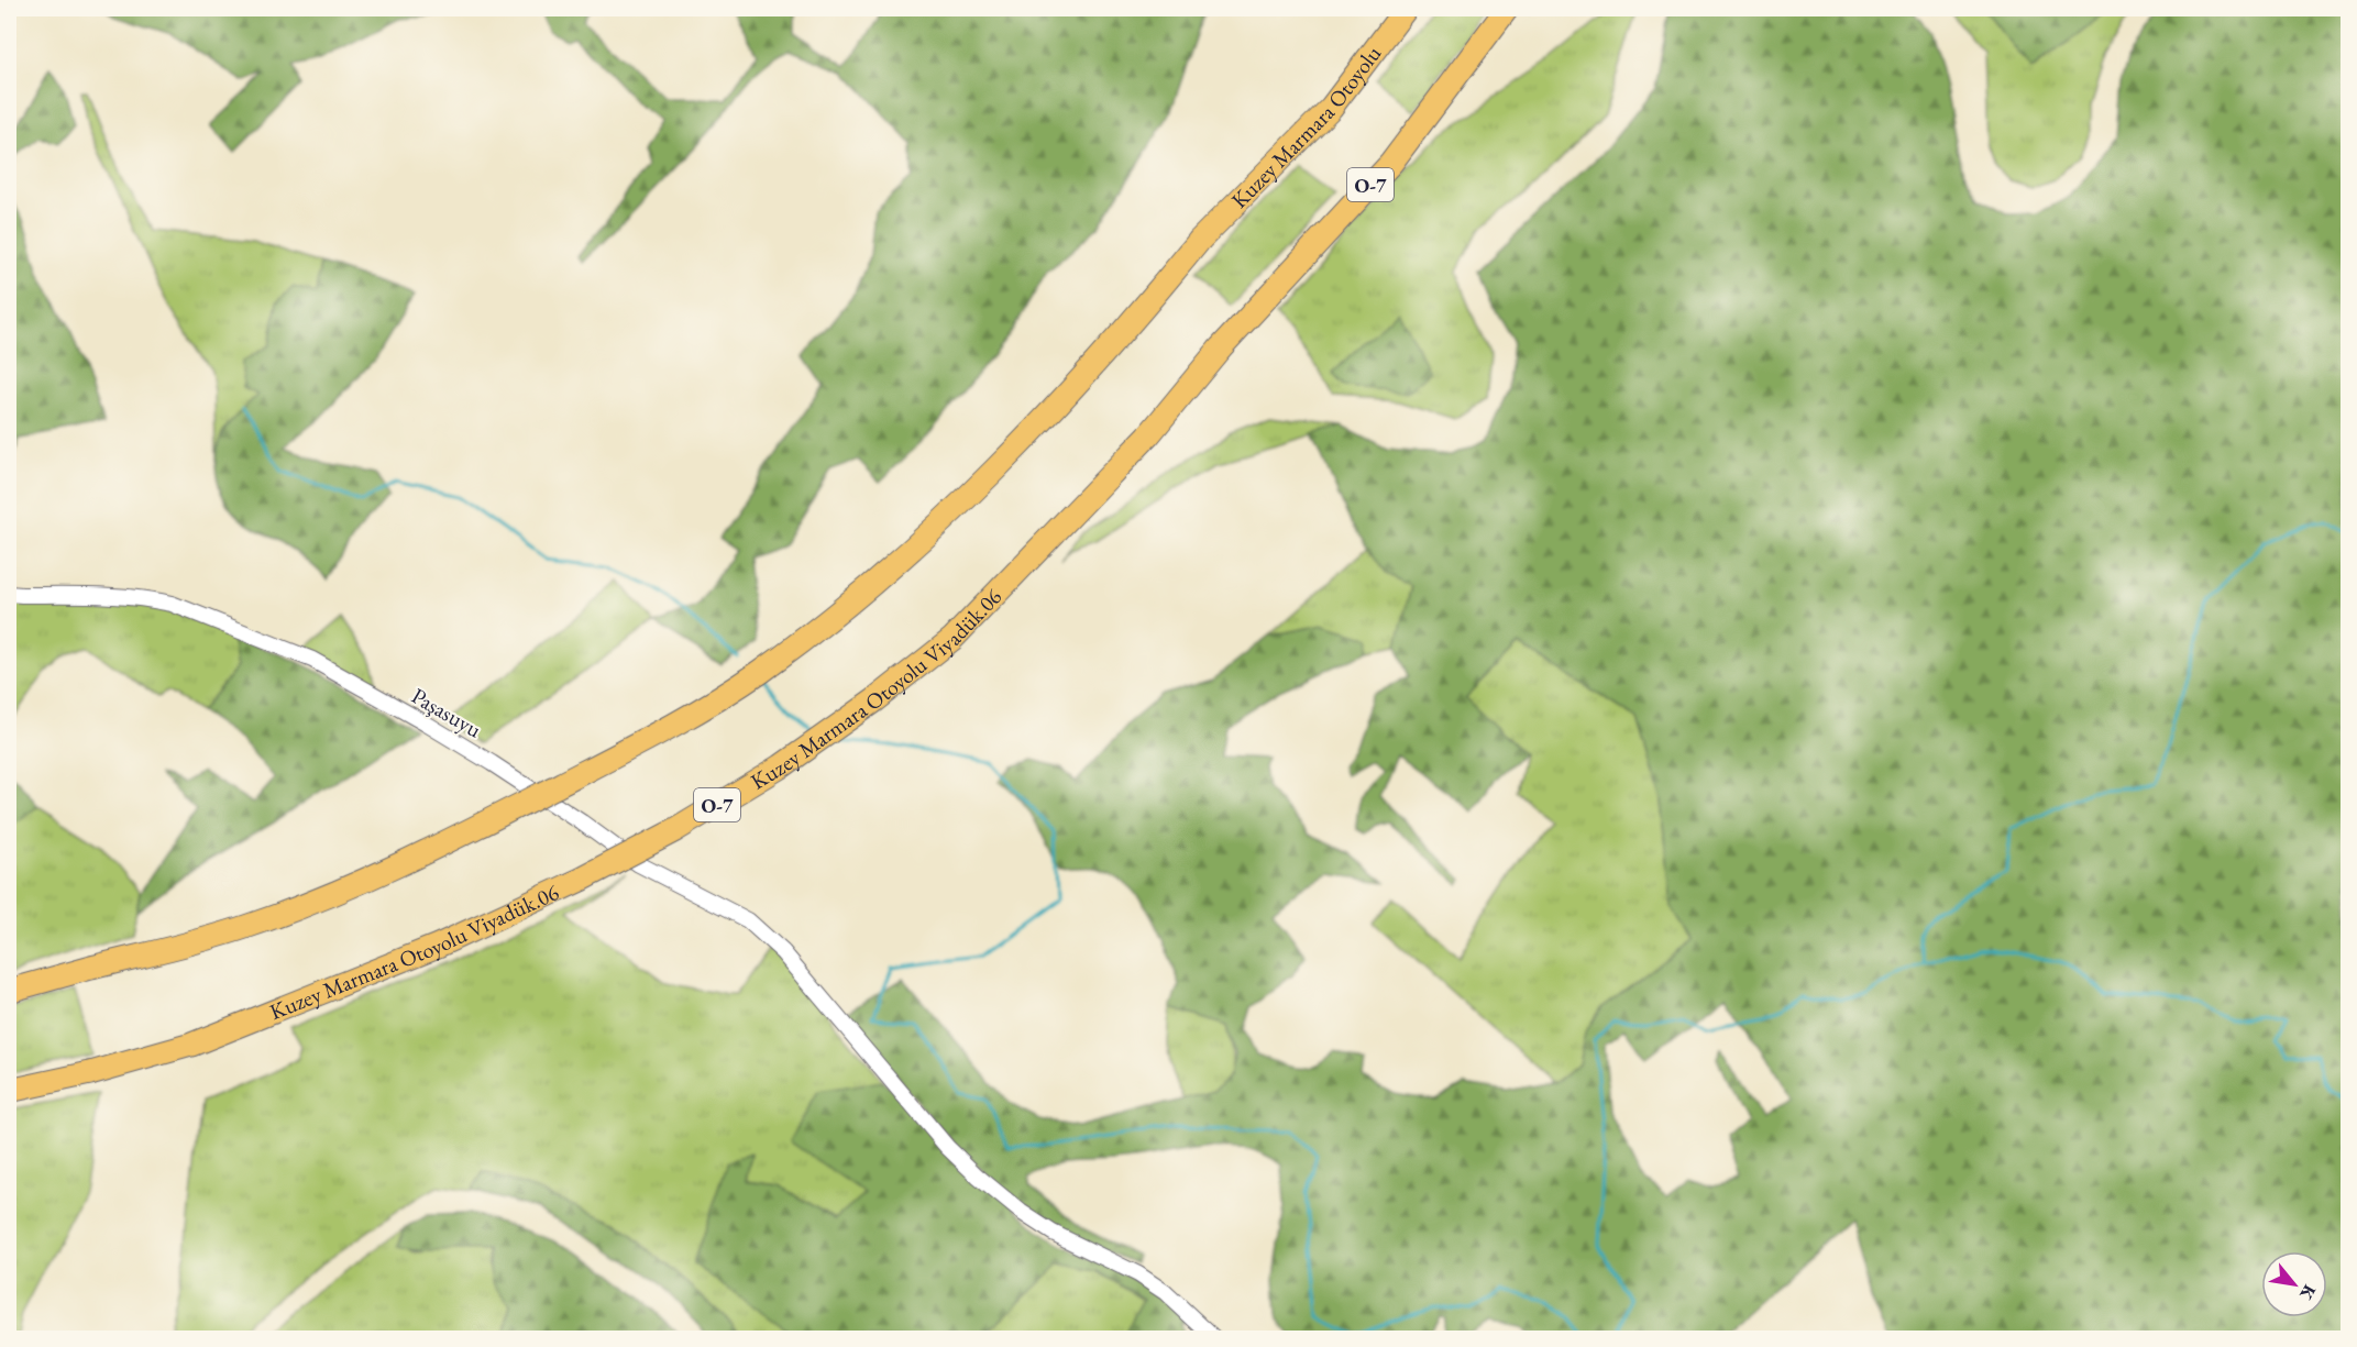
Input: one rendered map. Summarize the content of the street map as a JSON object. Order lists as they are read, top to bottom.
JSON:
{
  "streets": {
    "highway": ["Kuzey Marmara Otoyolu", "O-7", "Kuzey Marmara Otoyolu Viyadük.06"],
    "street": ["Paşasuyu"]
  },
  "north": "bottom right"
}
